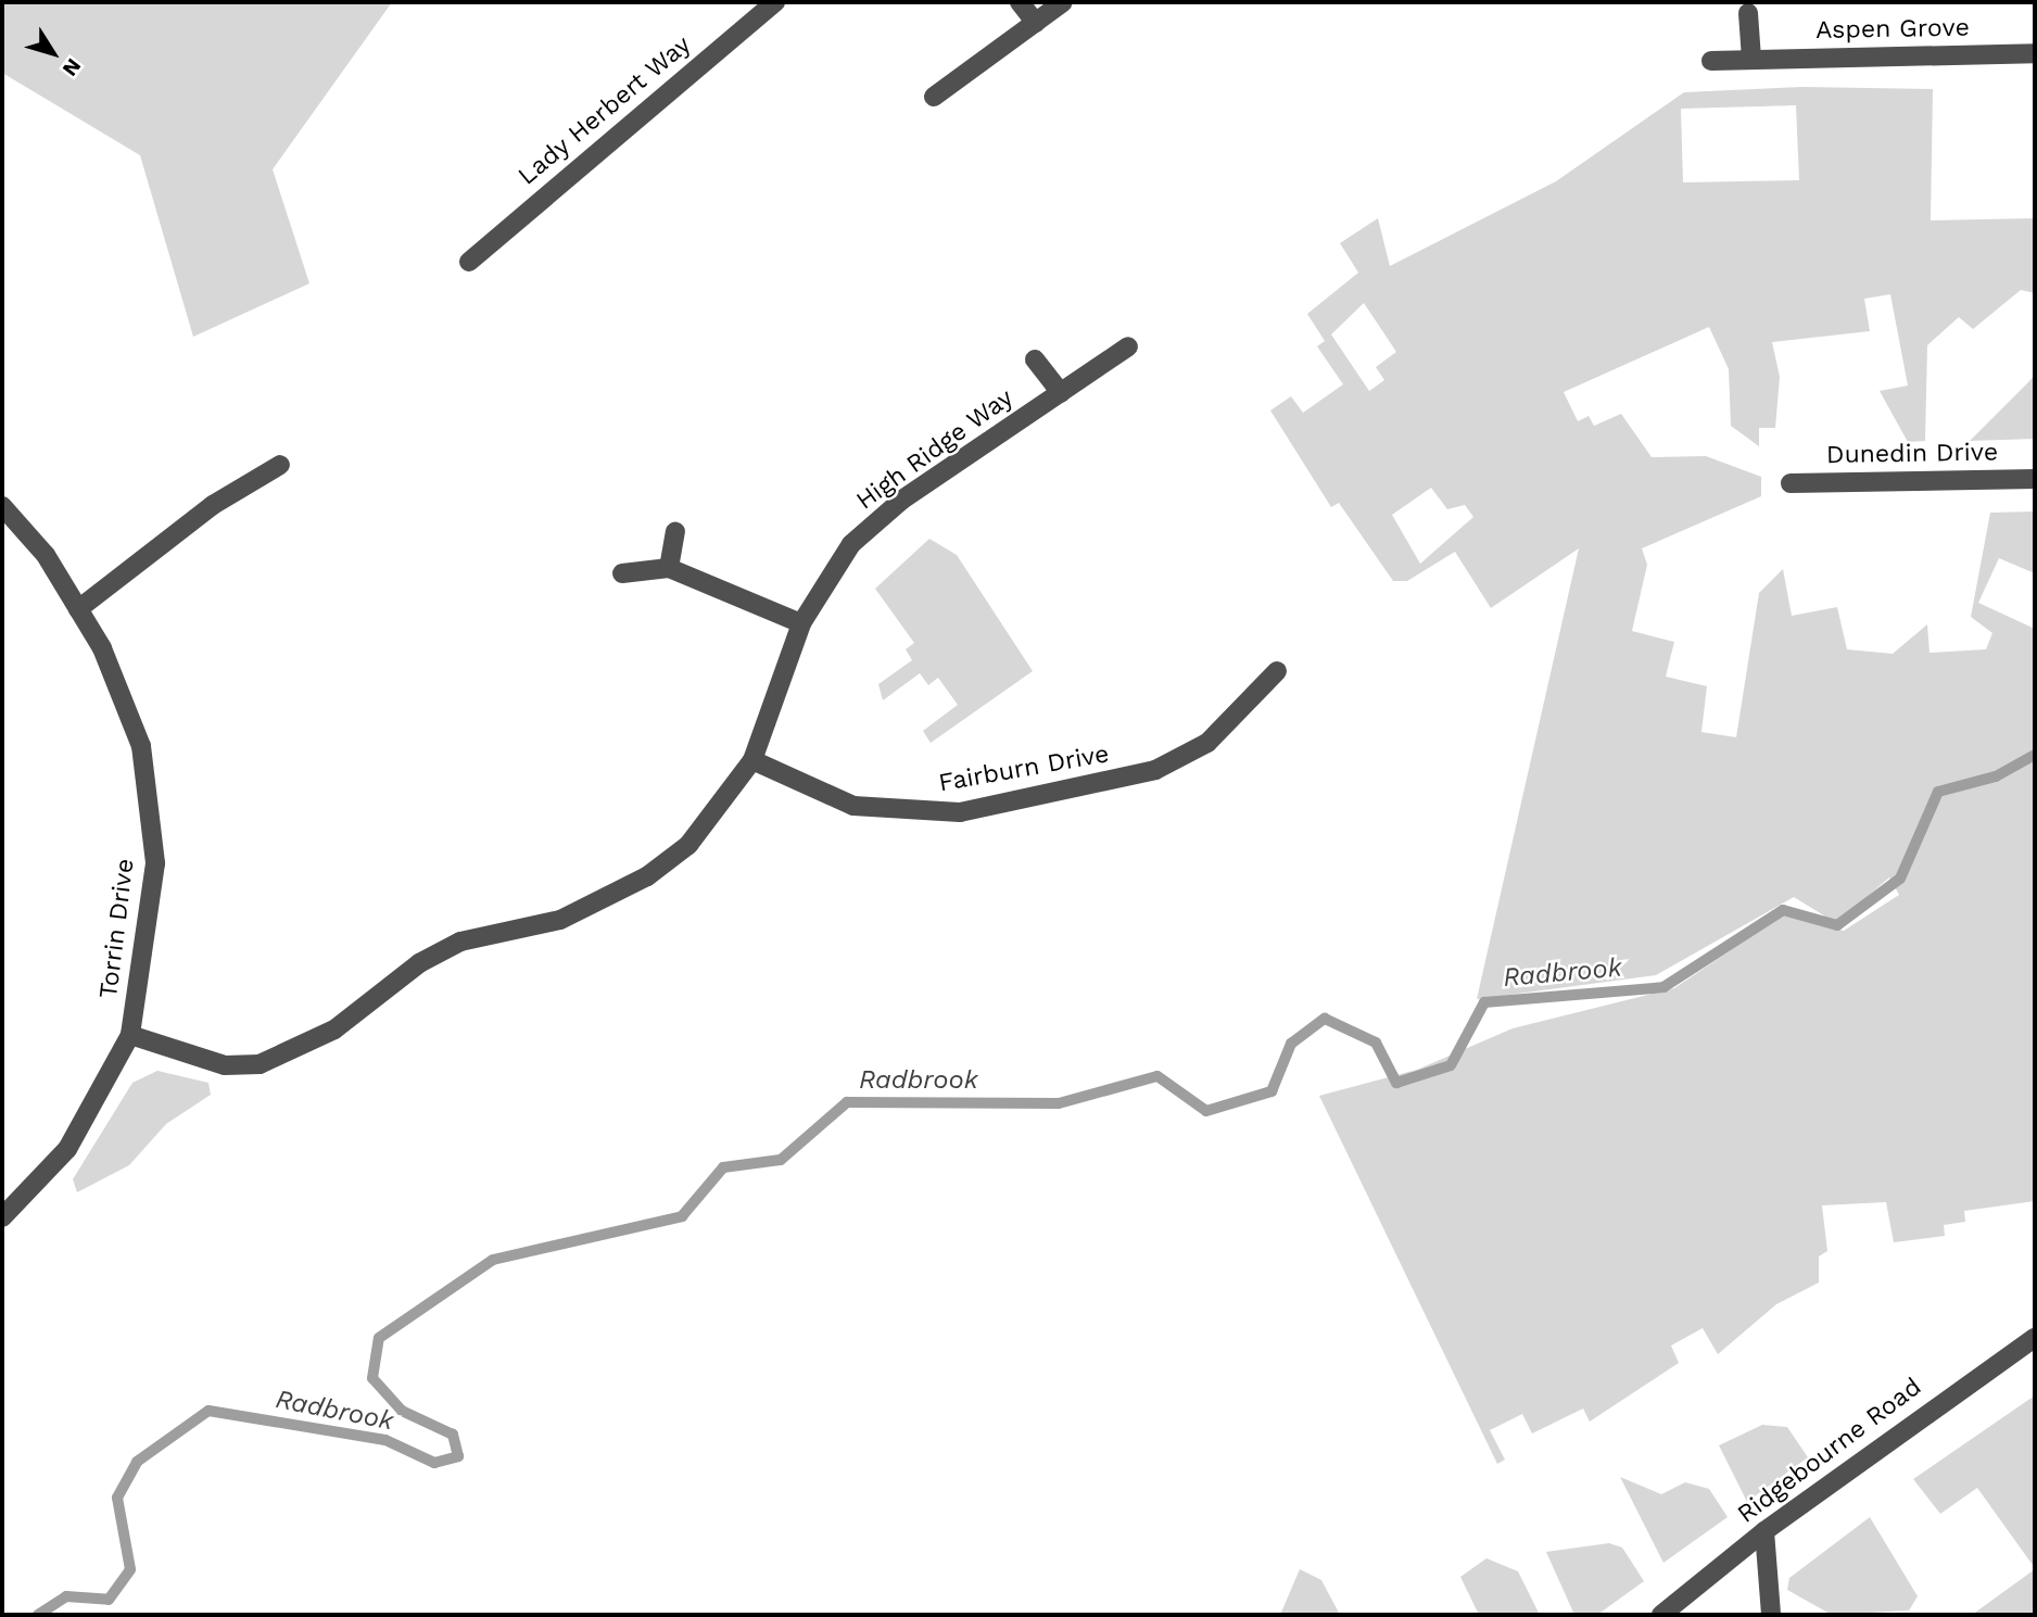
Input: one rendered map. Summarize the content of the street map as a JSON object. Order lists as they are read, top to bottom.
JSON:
{
  "streets": {
    "street": [
      "Aspen Grove",
      "Lady Herbert Way",
      "High Ridge Way",
      "Dunedin Drive",
      "Fairburn Drive",
      "Torrin Drive",
      "Ridgebourne Road"
    ]
  },
  "crossings": [
    ["High Ridge Way", "Fairburn Drive"],
    ["High Ridge Way", "Torrin Drive"]
  ],
  "water": ["Radbrook"],
  "north": "bottom right"
}
